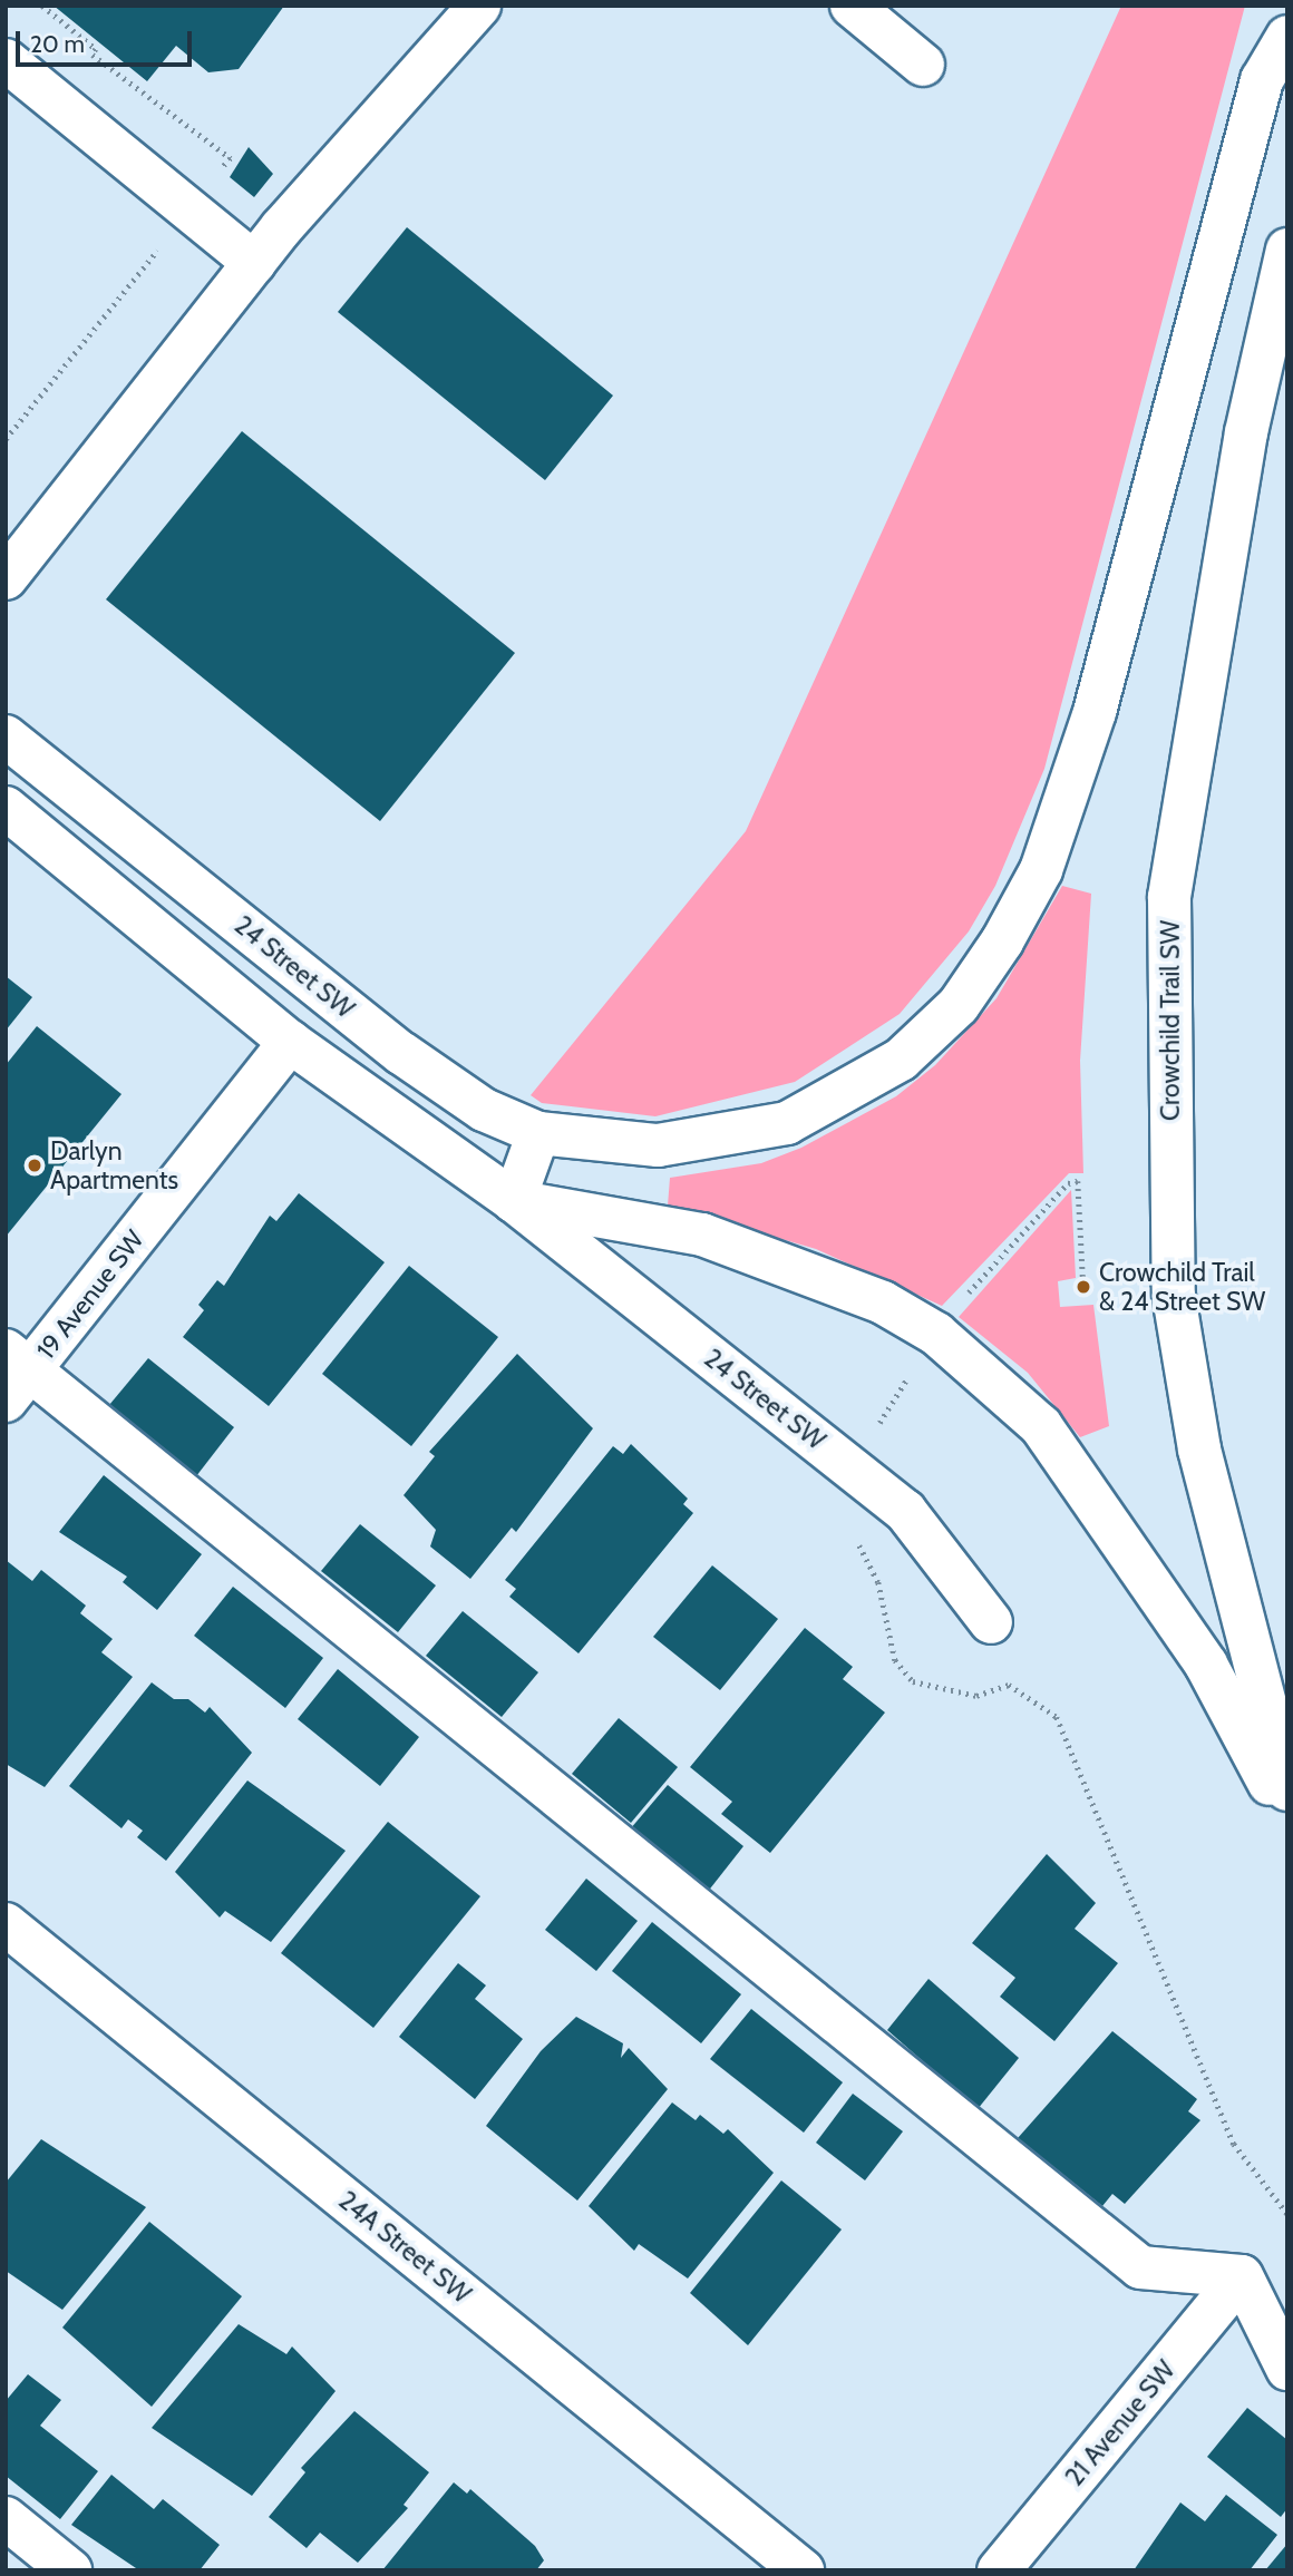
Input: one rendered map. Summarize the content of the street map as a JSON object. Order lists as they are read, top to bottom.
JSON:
{
  "streets": {
    "main road": [
      "24 Street SW",
      "Crowchild Trail SW",
      "19 Avenue SW",
      "24A Street SW",
      "21 Avenue SW"
    ]
  },
  "crossings": [
    ["24 Street SW", "19 Avenue SW"]
  ],
  "places": ["Darlyn Apartments", "Crowchild Trail & 24 Street SW"],
  "scale_bar": "20 m"
}
